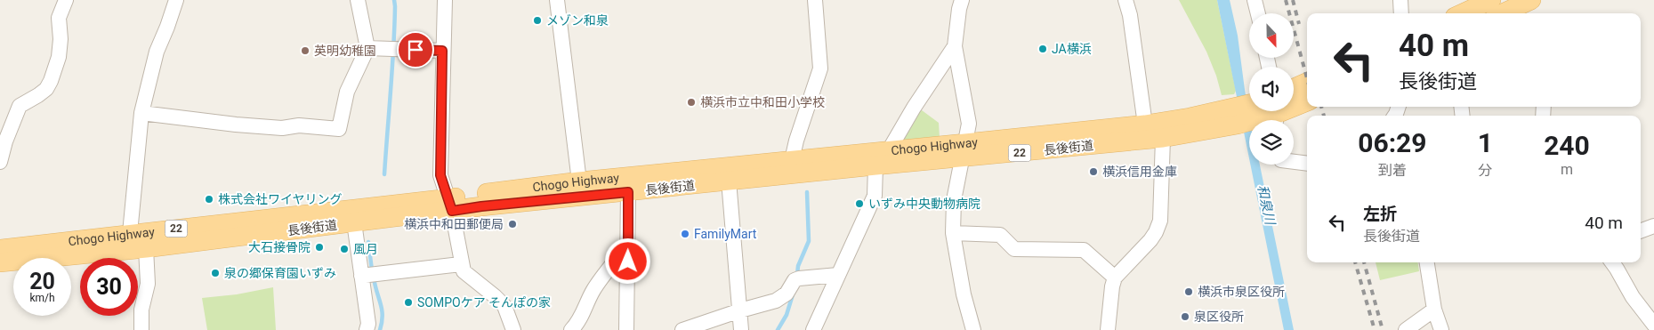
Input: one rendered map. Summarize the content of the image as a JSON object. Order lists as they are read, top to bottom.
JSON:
{
  "streets": {
    "main road": ["Chogo Highway", "長後街道", "22"]
  },
  "crossings": [
    ["Chogo Highway", "長後街道"]
  ],
  "water": ["和泉川"],
  "places": [
    "メゾン和泉",
    "JA横浜",
    "英明幼稚園",
    "横浜市立中和田小学校",
    "横浜信用金庫",
    "株式会社ワイヤリング",
    "いずみ中央動物病院",
    "横浜中和田郵便局",
    "FamilyMart",
    "大石接骨院",
    "風月",
    "泉の郷保育園いずみ",
    "横浜市泉区役所",
    "SOMPOケア そんぽの家",
    "泉区役所"
  ],
  "north": "bottom",
  "page": {
    "turn": ["40 m", "長後街道"],
    "eta": [
      "06:29",
      "到着",
      "1",
      "分",
      "240",
      "m"
    ],
    "list": [
      {
        "name": "左折",
        "note": "長後街道",
        "value": "40 m"
      }
    ],
    "speed": "20 km/h",
    "limit": "30"
  }
}
